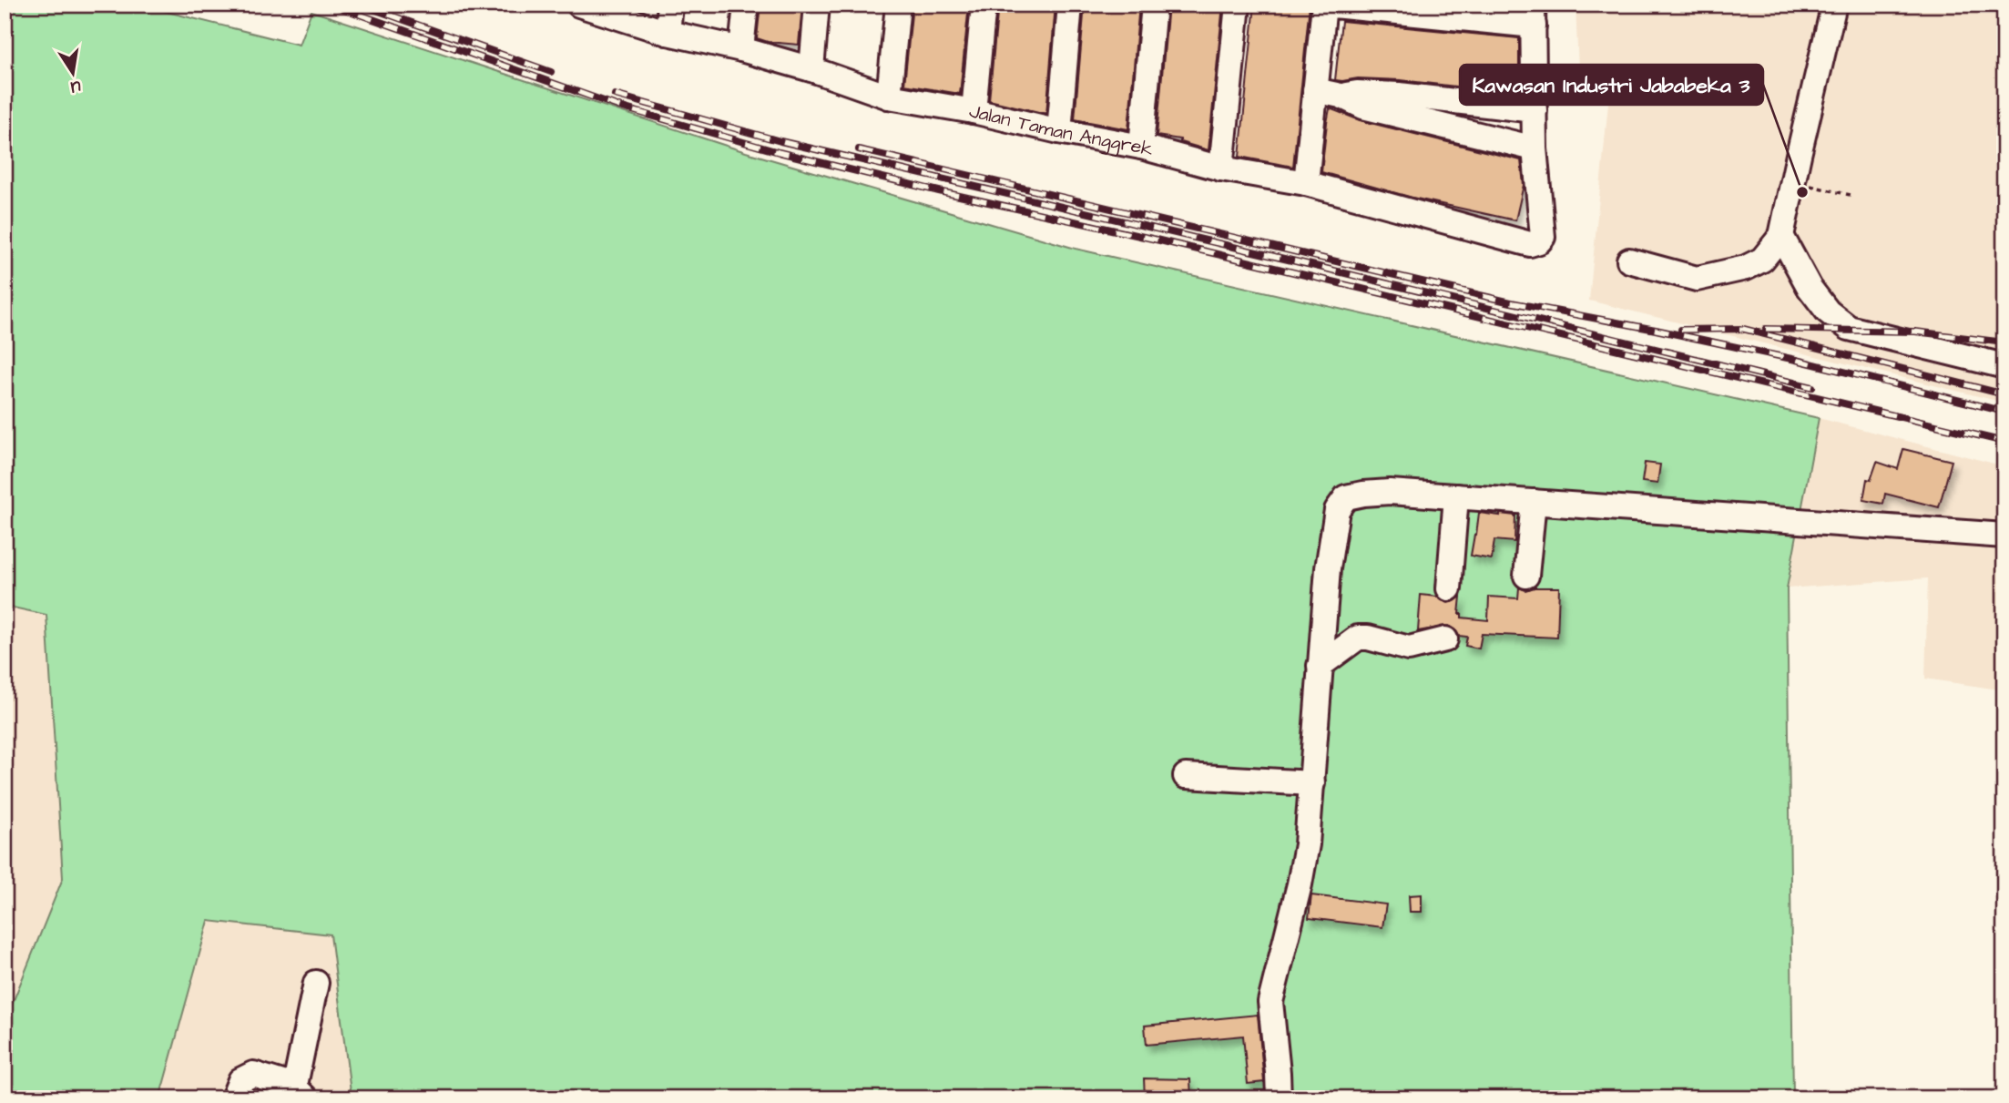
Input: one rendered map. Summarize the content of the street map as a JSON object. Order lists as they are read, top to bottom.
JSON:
{
  "streets": {
    "street": ["Jalan Taman Anggrek"]
  },
  "places": ["Kawasan Industri Jababeka 3"],
  "north": "bottom"
}
